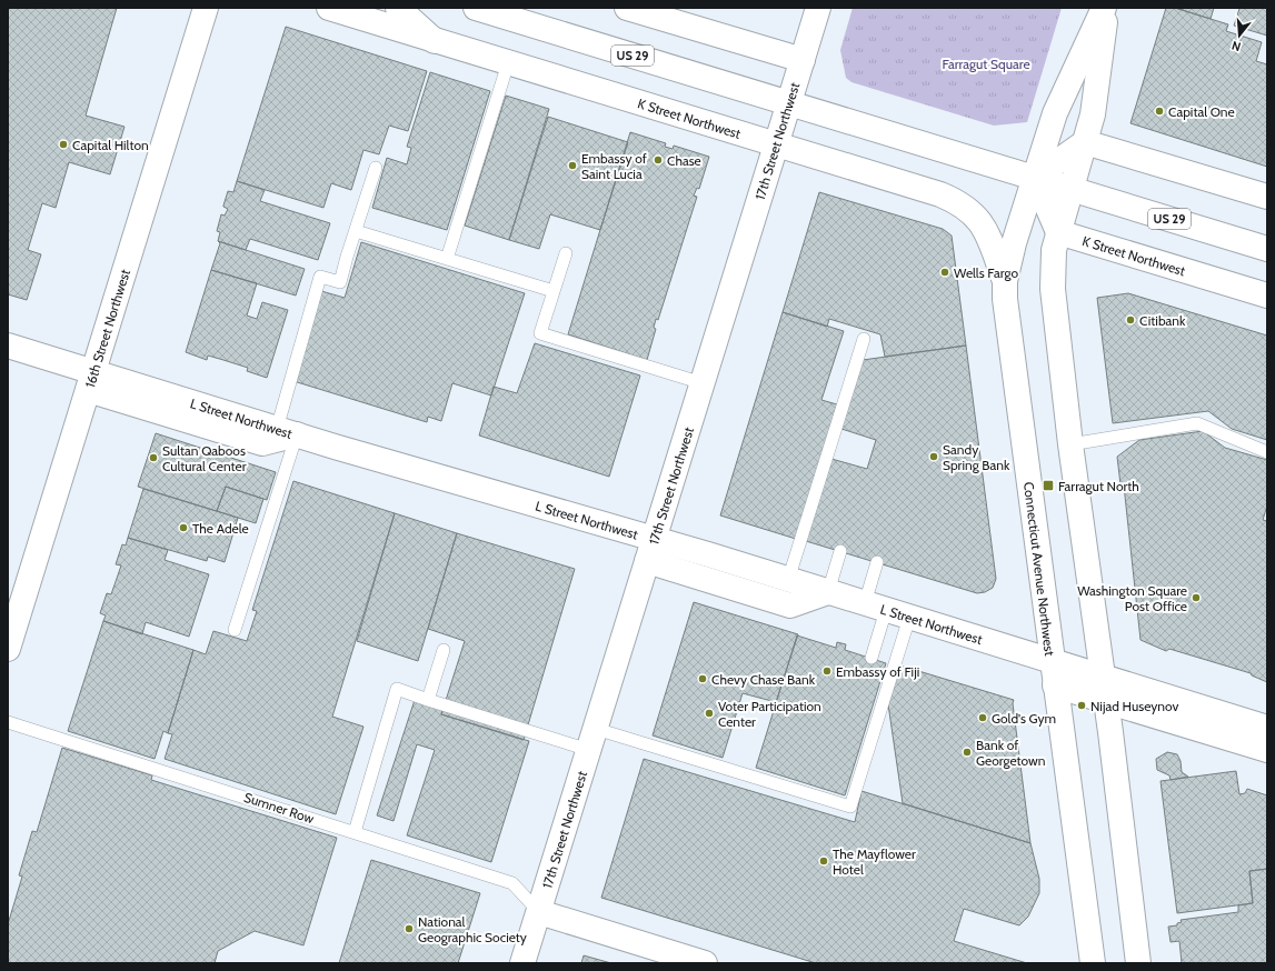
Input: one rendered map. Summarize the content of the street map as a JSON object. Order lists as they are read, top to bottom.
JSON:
{
  "streets": {
    "main road": [
      "US 29",
      "K Street Northwest",
      "17th Street Northwest",
      "16th Street Northwest",
      "L Street Northwest",
      "Connecticut Avenue Northwest"
    ],
    "lane": ["Sumner Row"]
  },
  "crossings": [
    ["US 29", "17th Street Northwest"],
    ["US 29", "Connecticut Avenue Northwest"],
    ["K Street Northwest", "17th Street Northwest"],
    ["K Street Northwest", "Connecticut Avenue Northwest"],
    ["17th Street Northwest", "L Street Northwest"],
    ["17th Street Northwest", "Sumner Row"],
    ["16th Street Northwest", "L Street Northwest"],
    ["L Street Northwest", "Connecticut Avenue Northwest"]
  ],
  "parks": ["Farragut Square"],
  "places": {
    "other": [
      "Capital One",
      "Capital Hilton",
      "Chase",
      "Embassy of Saint Lucia",
      "Wells Fargo",
      "Citibank",
      "Sandy Spring Bank",
      "Sultan Qaboos Cultural Center",
      "The Adele",
      "Washington Square Post Office",
      "Embassy of Fiji",
      "Chevy Chase Bank",
      "Nijad Huseynov",
      "Voter Participation Center",
      "Gold's Gym",
      "Bank of Georgetown",
      "The Mayflower Hotel",
      "National Geographic Society"
    ],
    "transit": ["Farragut North"]
  },
  "north": "bottom"
}
